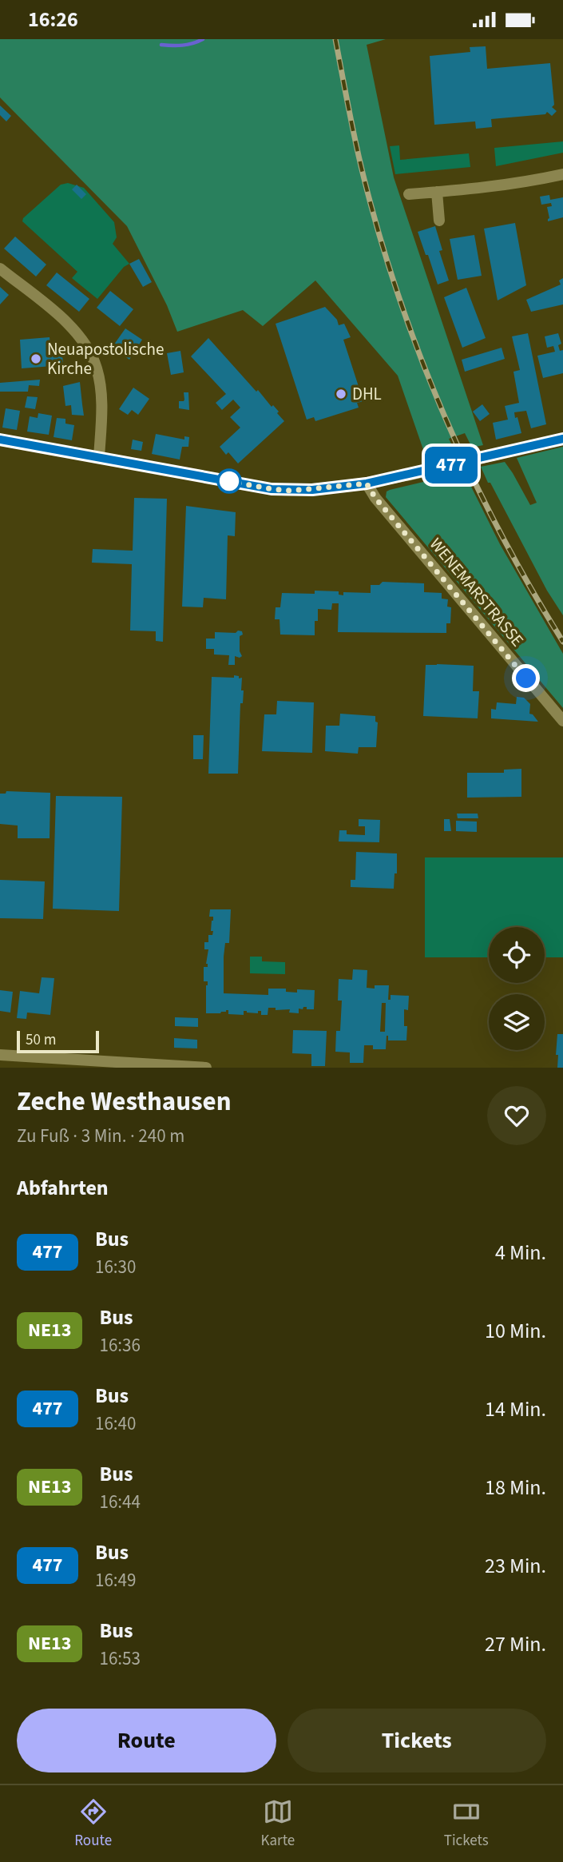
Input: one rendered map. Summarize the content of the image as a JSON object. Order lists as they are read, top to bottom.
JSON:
{
  "streets": {
    "street": ["WENEMARSTRASSE"]
  },
  "places": ["Neuapostolische Kirche", "DHL"],
  "lines": ["bus line 477"],
  "scale_bar": "50 m",
  "page": {
    "status": "16:26",
    "on_map": "477",
    "scale": "50 m",
    "heading": [
      ["Zeche Westhausen", "Zu Fuß · 3 Min. · 240 m"],
      "Abfahrten"
    ],
    "list": [
      {
        "mark": "477",
        "name": "Bus",
        "note": "16:30",
        "value": "4 Min."
      },
      {
        "mark": "NE13",
        "name": "Bus",
        "note": "16:36",
        "value": "10 Min."
      },
      {
        "mark": "477",
        "name": "Bus",
        "note": "16:40",
        "value": "14 Min."
      },
      {
        "mark": "NE13",
        "name": "Bus",
        "note": "16:44",
        "value": "18 Min."
      },
      {
        "mark": "477",
        "name": "Bus",
        "note": "16:49",
        "value": "23 Min."
      },
      {
        "mark": "NE13",
        "name": "Bus",
        "note": "16:53",
        "value": "27 Min."
      }
    ],
    "buttons": ["Route", "Tickets"],
    "tabs": ["Route", "Karte", "Tickets"]
  }
}
